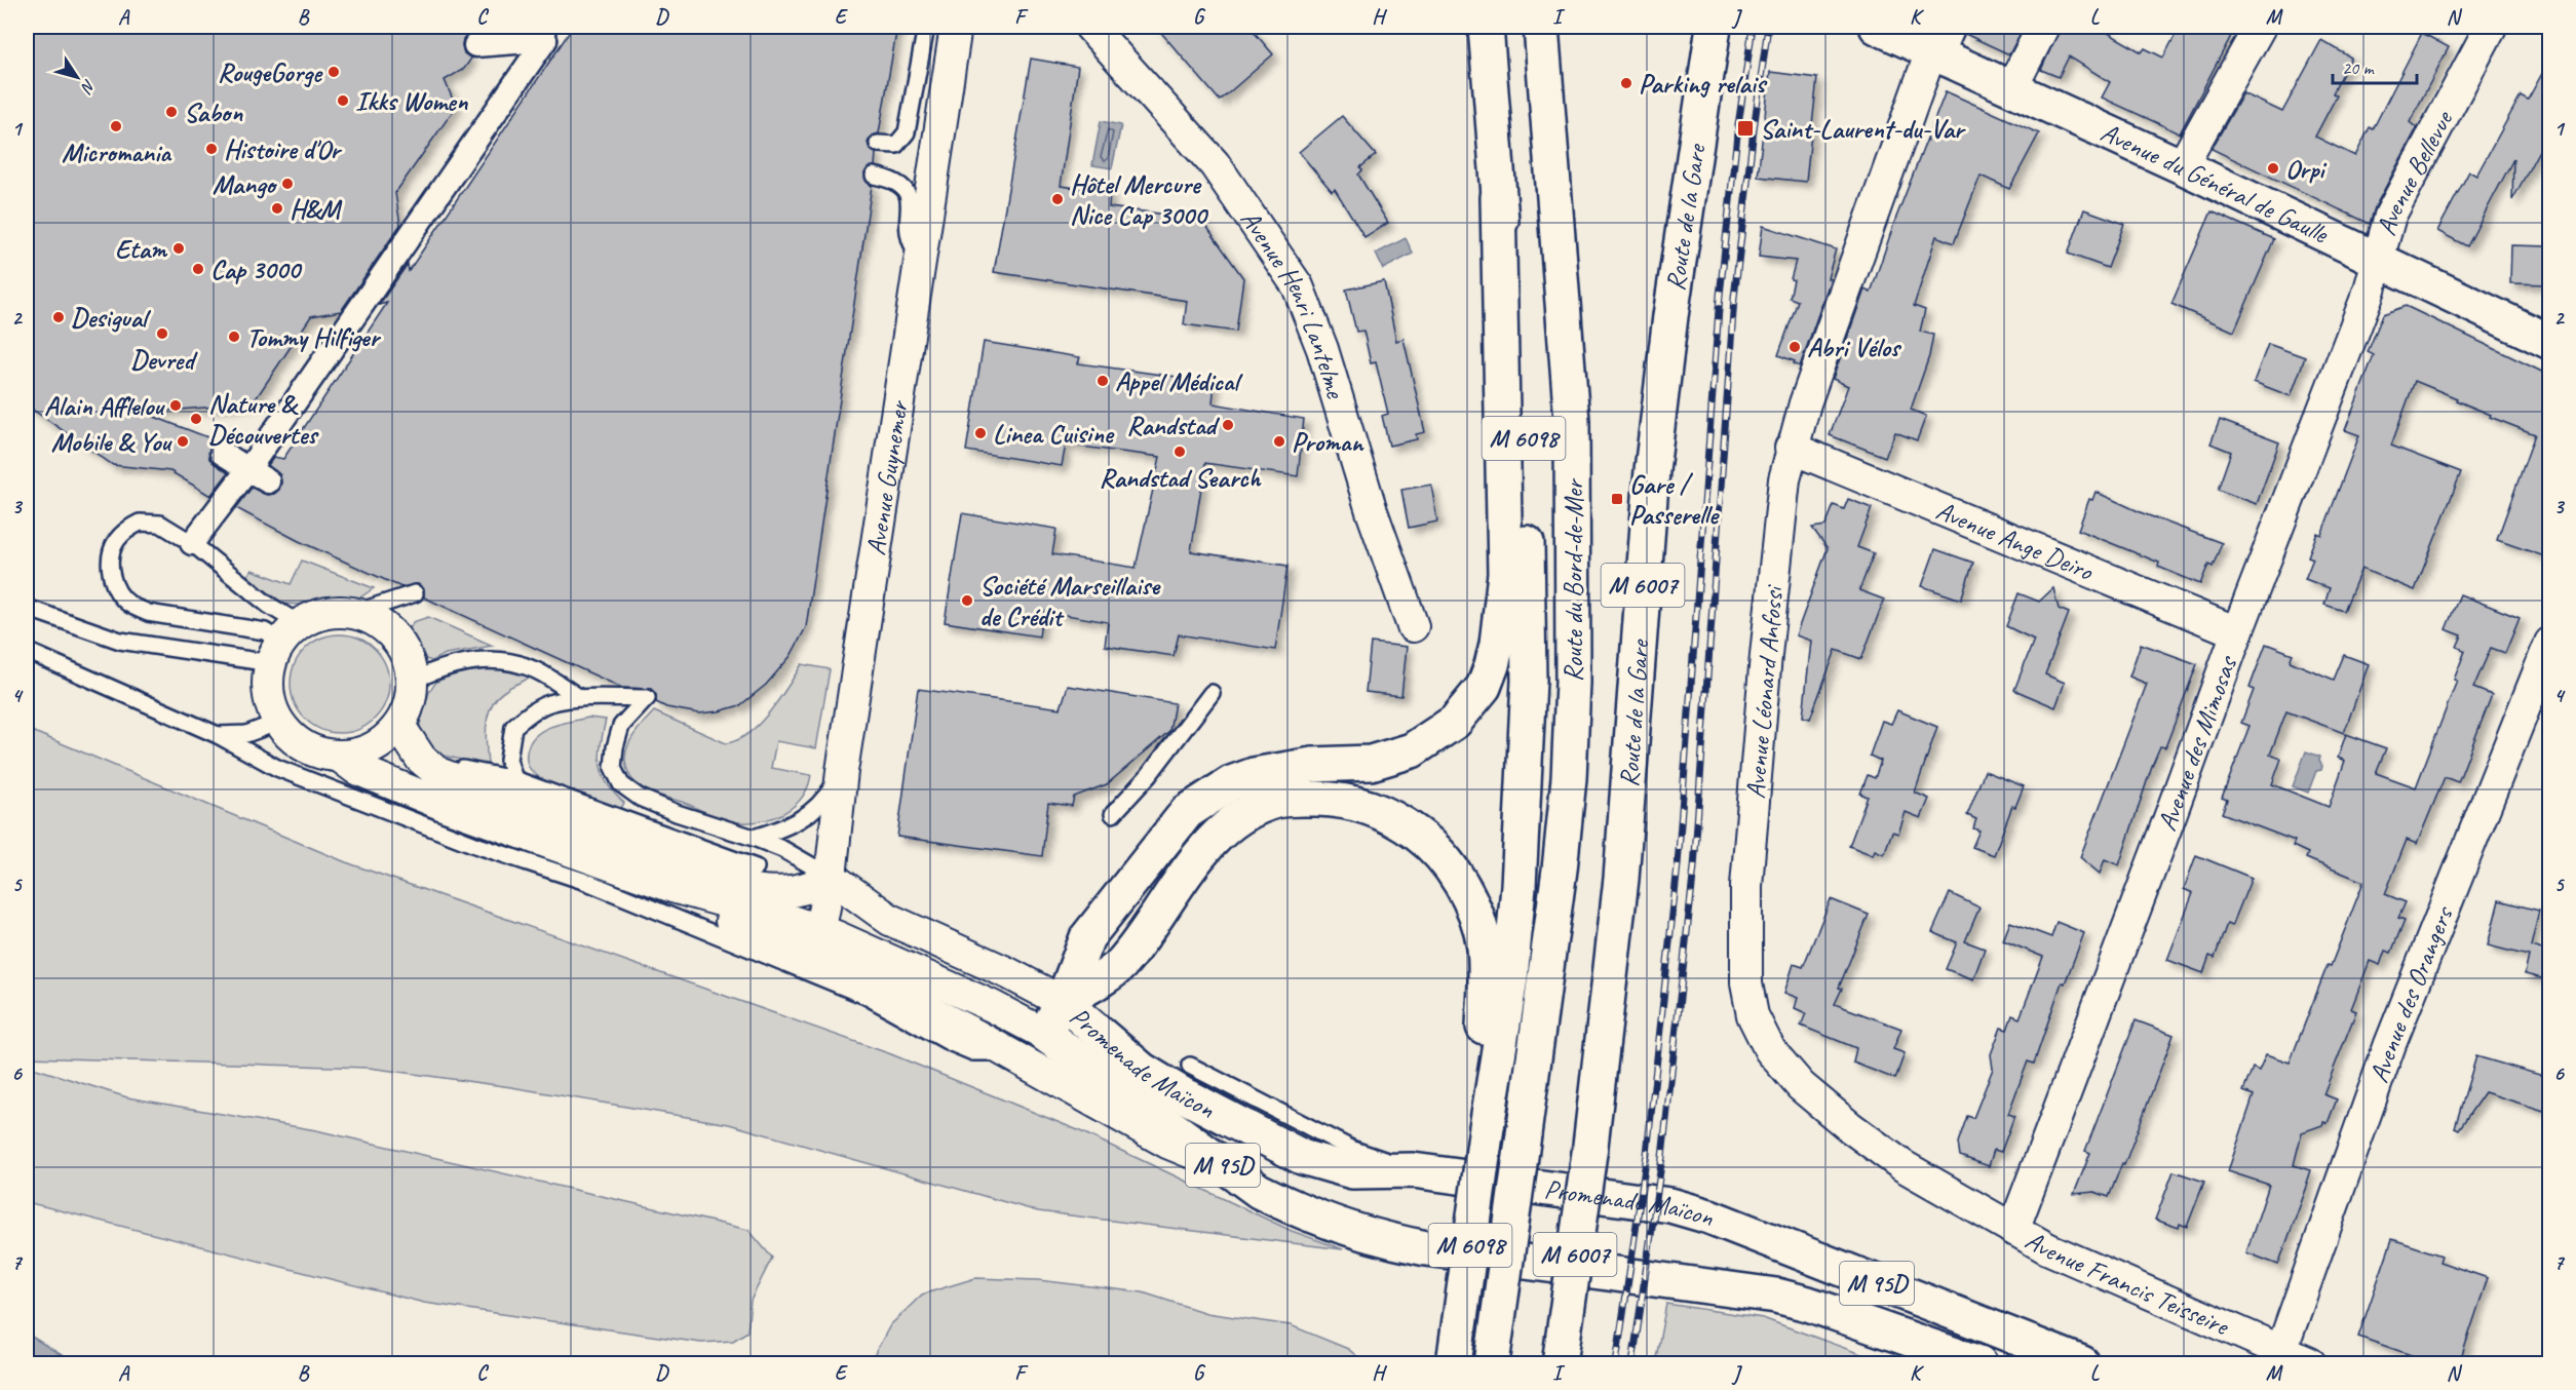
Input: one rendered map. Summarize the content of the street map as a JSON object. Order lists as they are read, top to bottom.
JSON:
{
  "streets": {
    "main road": [
      "Avenue du Général de Gaulle",
      "Route de la Gare",
      "M 6098",
      "Route du Bord-de-Mer",
      "M 6007",
      "Promenade Maïcon",
      "M 95D"
    ],
    "street": [
      "Avenue Bellevue",
      "Avenue Henri Lantelme",
      "Avenue Guynemer",
      "Avenue Ange Deiro",
      "Avenue Léonard Anfossi",
      "Avenue des Mimosas",
      "Avenue des Orangers",
      "Avenue Francis Teisseire"
    ]
  },
  "crossings": [
    ["Avenue Bellevue", "Avenue du Général de Gaulle"],
    ["Avenue Bellevue", "Avenue des Mimosas"],
    ["Avenue du Général de Gaulle", "Avenue Léonard Anfossi"],
    ["Avenue du Général de Gaulle", "Avenue des Mimosas"],
    ["M 6098", "Route du Bord-de-Mer"],
    ["Avenue Ange Deiro", "Avenue Léonard Anfossi"],
    ["Avenue Ange Deiro", "Avenue des Mimosas"],
    ["Avenue Léonard Anfossi", "Avenue des Mimosas"],
    ["Avenue Léonard Anfossi", "Avenue Francis Teisseire"],
    ["Avenue des Mimosas", "Avenue Francis Teisseire"],
    ["Avenue des Orangers", "Avenue Francis Teisseire"]
  ],
  "places": {
    "other": [
      "RougeGorge",
      "Parking relais",
      "Ikks Women",
      "Sabon",
      "Micromania",
      "Histoire d'Or",
      "Orpi",
      "Mango",
      "Hôtel Mercure Nice Cap 3000",
      "H&M",
      "Etam",
      "Cap 3000",
      "Desigual",
      "Devred",
      "Tommy Hilfiger",
      "Abri Vélos",
      "Appel Médical",
      "Alain Afflelou",
      "Nature & Découvertes",
      "Randstad",
      "Linea Cuisine",
      "Mobile & You",
      "Proman",
      "Randstad Search",
      "Société Marseillaise de Crédit"
    ],
    "transit": ["Saint-Laurent-du-Var", "Gare / Passerelle"]
  },
  "scale_bar": "20 m",
  "north": "bottom right",
  "grid": {
    "columns": [
      "A",
      "B",
      "C",
      "D",
      "E",
      "F",
      "G",
      "H",
      "I",
      "J",
      "K",
      "L",
      "M",
      "N"
    ],
    "rows": [
      "1",
      "2",
      "3",
      "4",
      "5",
      "6",
      "7"
    ]
  }
}
